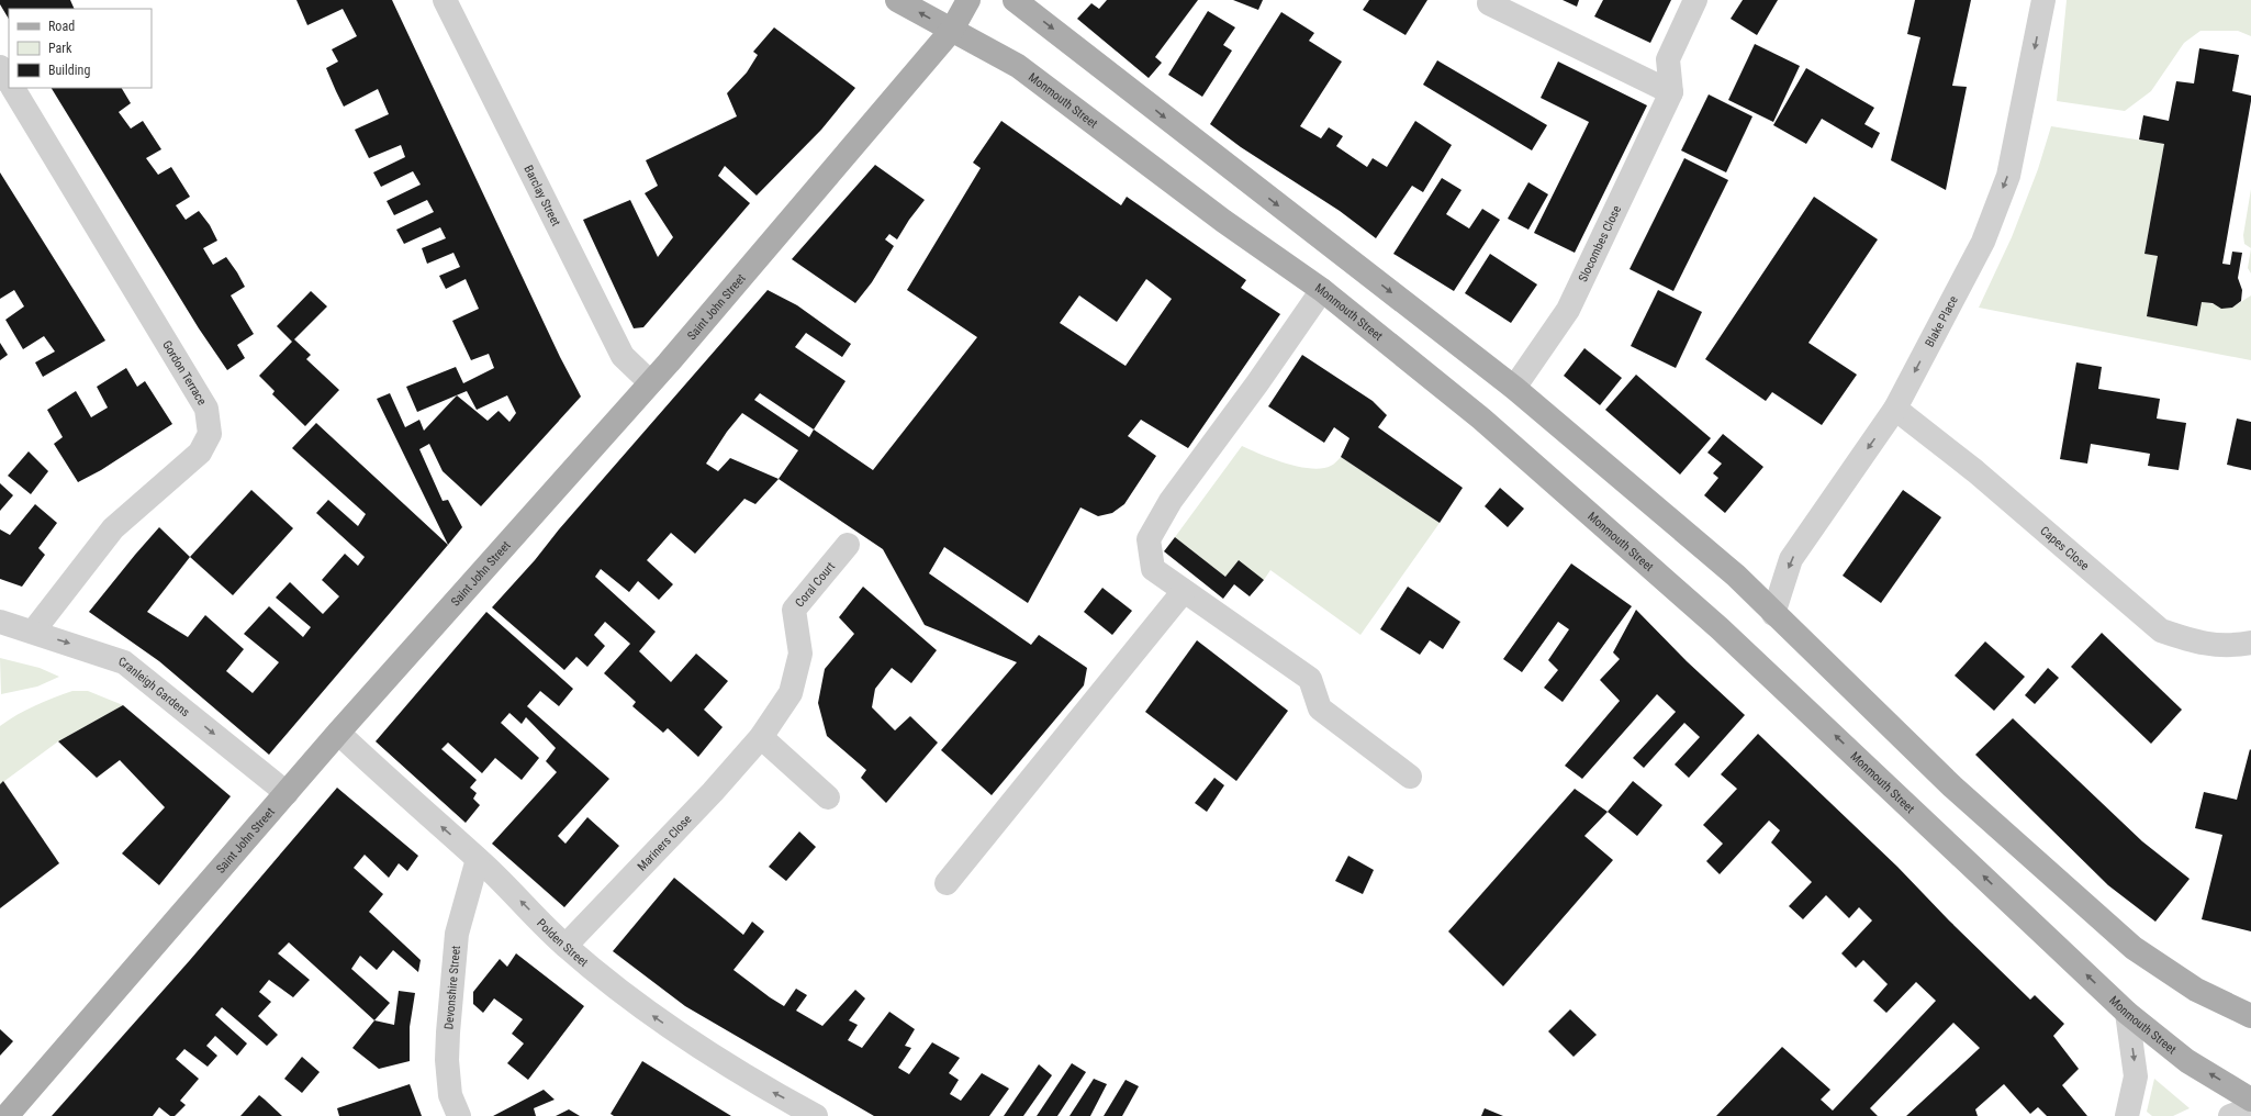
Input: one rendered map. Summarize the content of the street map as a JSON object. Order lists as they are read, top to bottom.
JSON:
{
  "streets": {
    "main road": ["Monmouth Street", "Saint John Street"],
    "street": [
      "Barclay Street",
      "Slocombes Close",
      "Blake Place",
      "Gordon Terrace",
      "Capes Close",
      "Coral Court",
      "Cranleigh Gardens",
      "Mariners Close",
      "Polden Street",
      "Devonshire Street"
    ]
  },
  "crossings": [
    ["Monmouth Street", "Saint John Street"],
    ["Barclay Street", "Saint John Street"],
    ["Saint John Street", "Cranleigh Gardens"],
    ["Saint John Street", "Polden Street"],
    ["Blake Place", "Capes Close"],
    ["Gordon Terrace", "Cranleigh Gardens"],
    ["Coral Court", "Mariners Close"],
    ["Mariners Close", "Polden Street"],
    ["Polden Street", "Devonshire Street"]
  ],
  "one_way": ["Blake Place", "Cranleigh Gardens", "Polden Street"],
  "legend": ["Road", "Park", "Building"]
}
